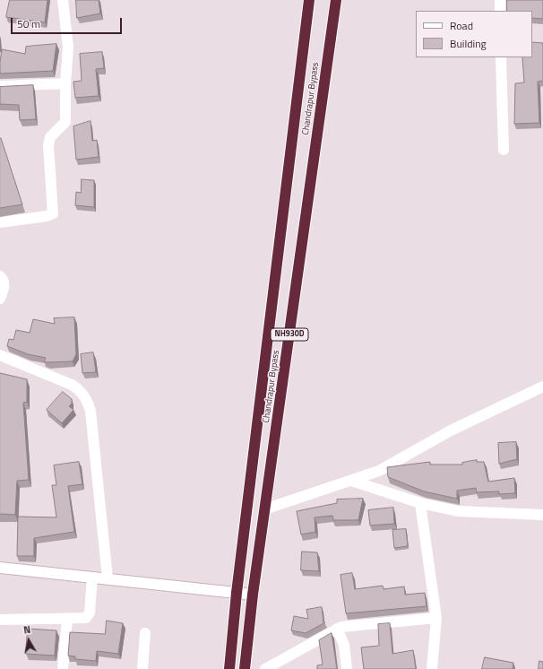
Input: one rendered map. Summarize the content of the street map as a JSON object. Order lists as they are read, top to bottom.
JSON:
{
  "streets": {
    "highway": ["Chandrapur Bypass", "NH930D"]
  },
  "legend": ["Road", "Building"],
  "scale_bar": "50 m",
  "north": "top"
}
